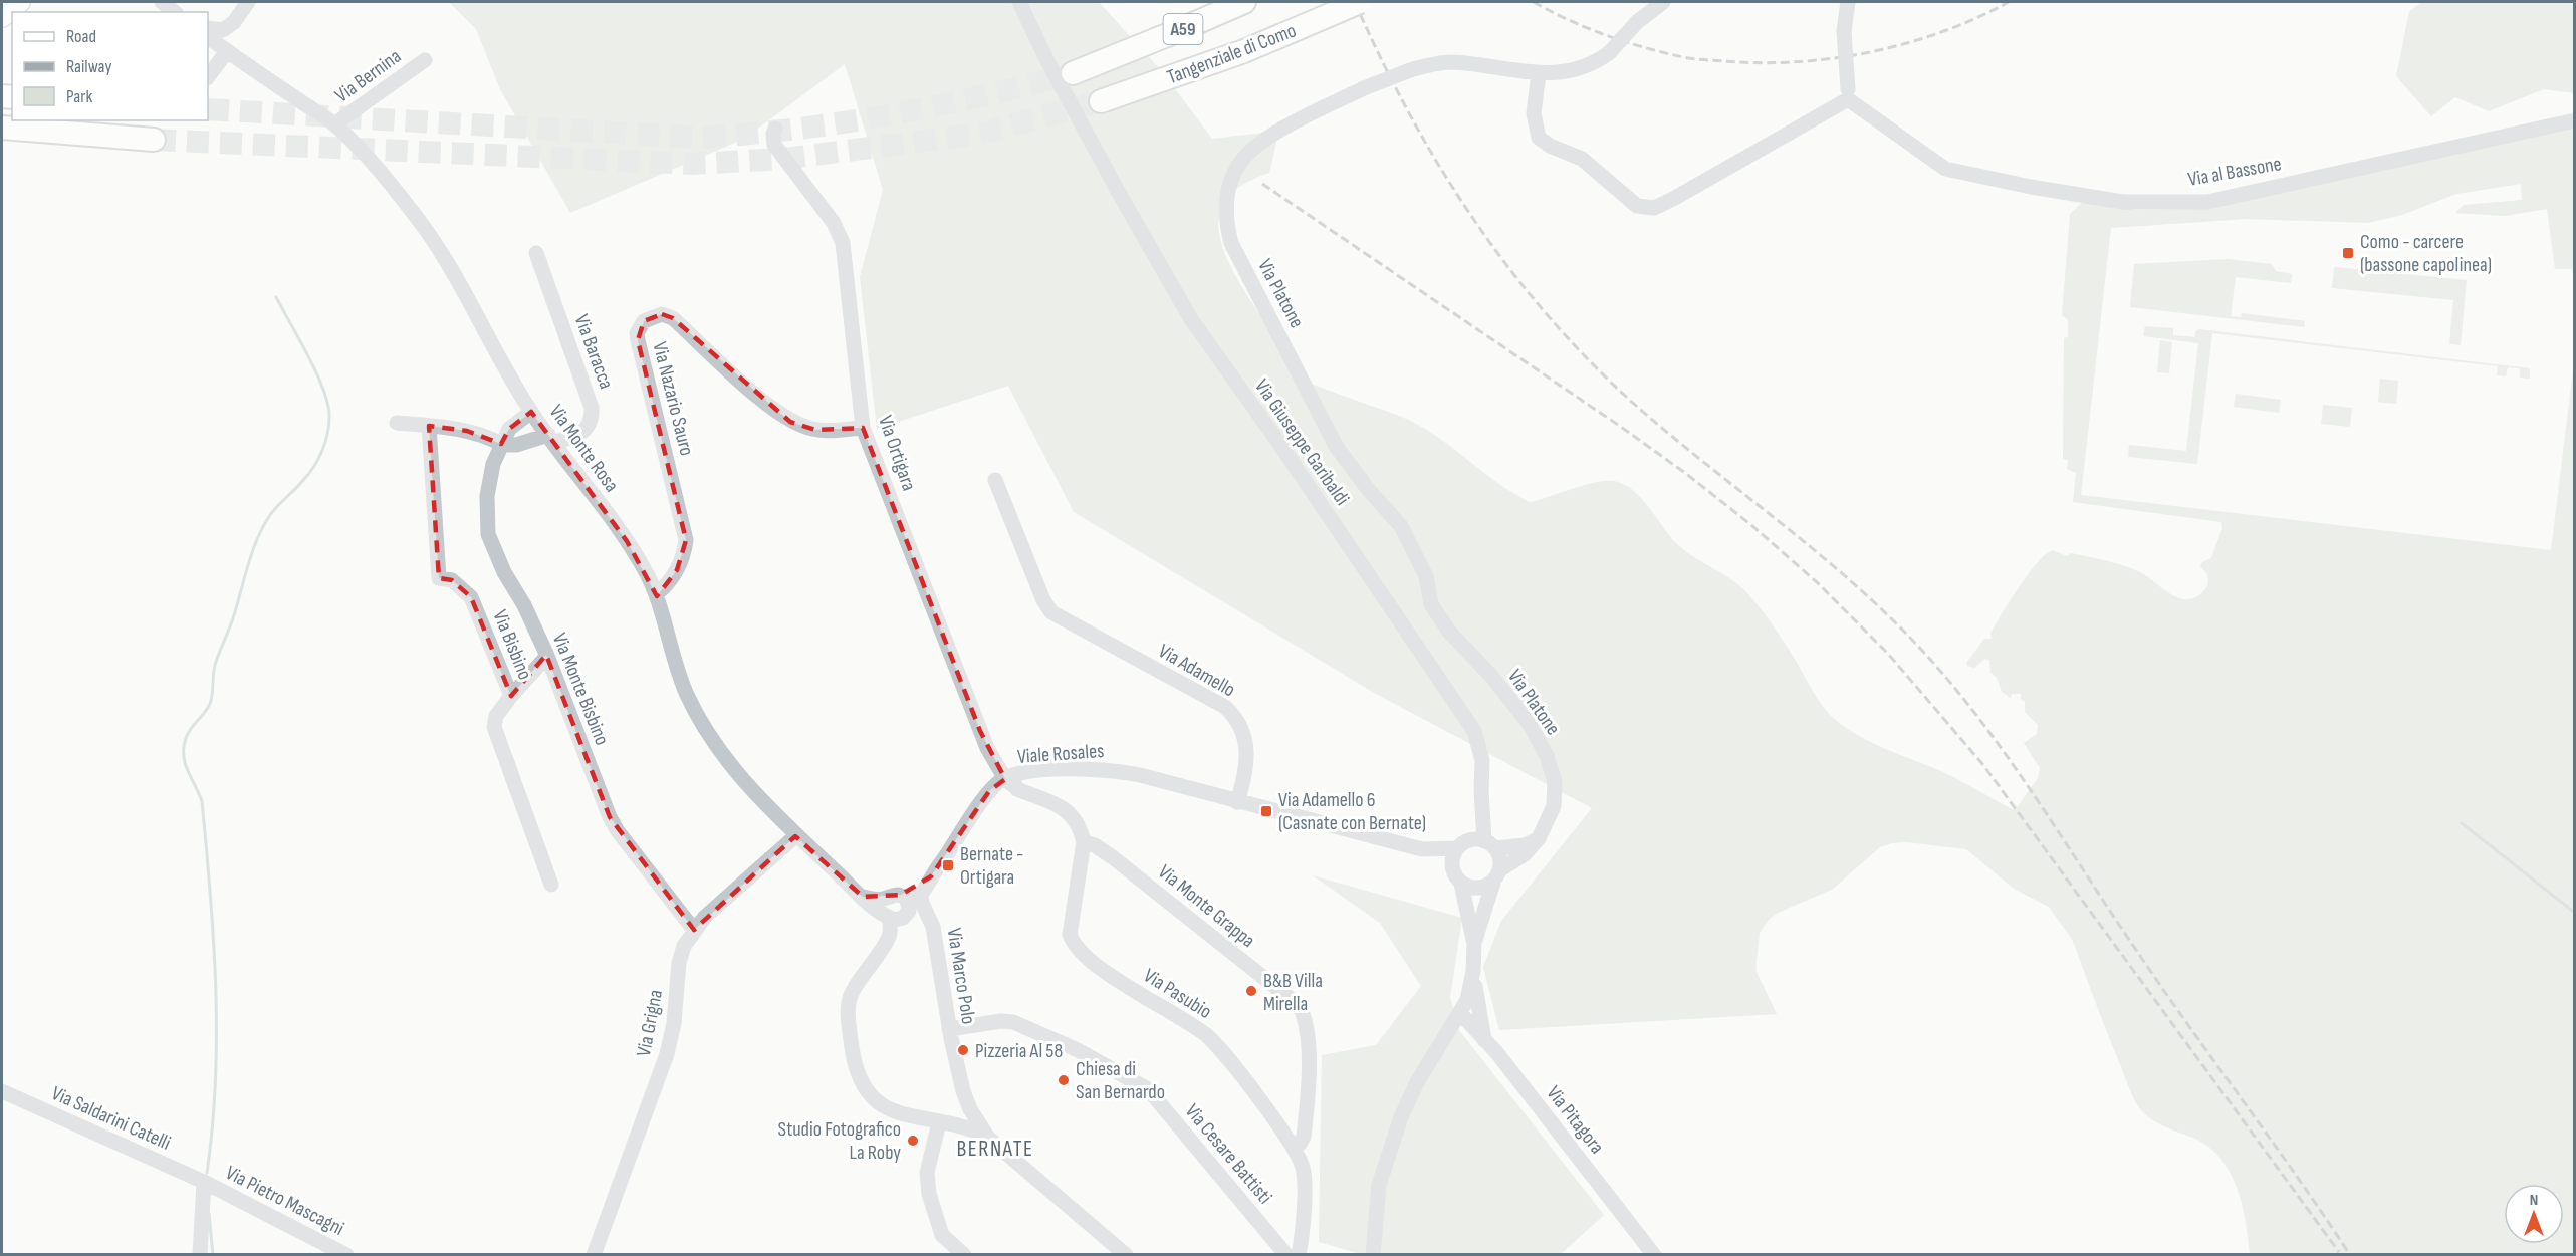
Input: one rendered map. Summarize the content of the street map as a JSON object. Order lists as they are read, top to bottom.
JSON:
{
  "streets": {
    "highway": ["A59", "Tangenziale di Como"],
    "street": [
      "Via Bernina",
      "Via al Bassone",
      "Via Platone",
      "Via Baracca",
      "Via Nazario Sauro",
      "Via Giuseppe Garibaldi",
      "Via Monte Rosa",
      "Via Ortigara",
      "Via Bisbino",
      "Via Adamello",
      "Via Monte Bisbino",
      "Viale Rosales",
      "Via Monte Grappa",
      "Via Marco Polo",
      "Via Pasubio",
      "Via Grigna",
      "Via Saldarini Catelli",
      "Via Pitagora",
      "Via Cesare Battisti",
      "Via Pietro Mascagni"
    ]
  },
  "crossings": [
    ["Via Bernina", "Via Monte Rosa"],
    ["Via Baracca", "Via Monte Rosa"],
    ["Via Nazario Sauro", "Via Monte Rosa"],
    ["Via Nazario Sauro", "Via Ortigara"],
    ["Via Monte Rosa", "Via Monte Bisbino"],
    ["Via Monte Rosa", "Viale Rosales"],
    ["Via Monte Rosa", "Via Grigna"],
    ["Via Ortigara", "Viale Rosales"],
    ["Via Adamello", "Viale Rosales"],
    ["Via Monte Bisbino", "Via Grigna"],
    ["Viale Rosales", "Via Marco Polo"],
    ["Via Monte Grappa", "Via Pasubio"],
    ["Via Marco Polo", "Via Cesare Battisti"],
    ["Via Pasubio", "Via Cesare Battisti"],
    ["Via Saldarini Catelli", "Via Pietro Mascagni"]
  ],
  "districts": ["BERNATE"],
  "places": {
    "transit": ["Como - carcere (bassone capolinea)", "Via Adamello 6 (Casnate con Bernate)", "Bernate - Ortigara"],
    "other": [
      "B&B Villa Mirella",
      "Pizzeria Al 58",
      "Chiesa di San Bernardo",
      "Studio Fotografico La Roby"
    ]
  },
  "legend": ["Road", "Railway", "Park"],
  "north": "top"
}
